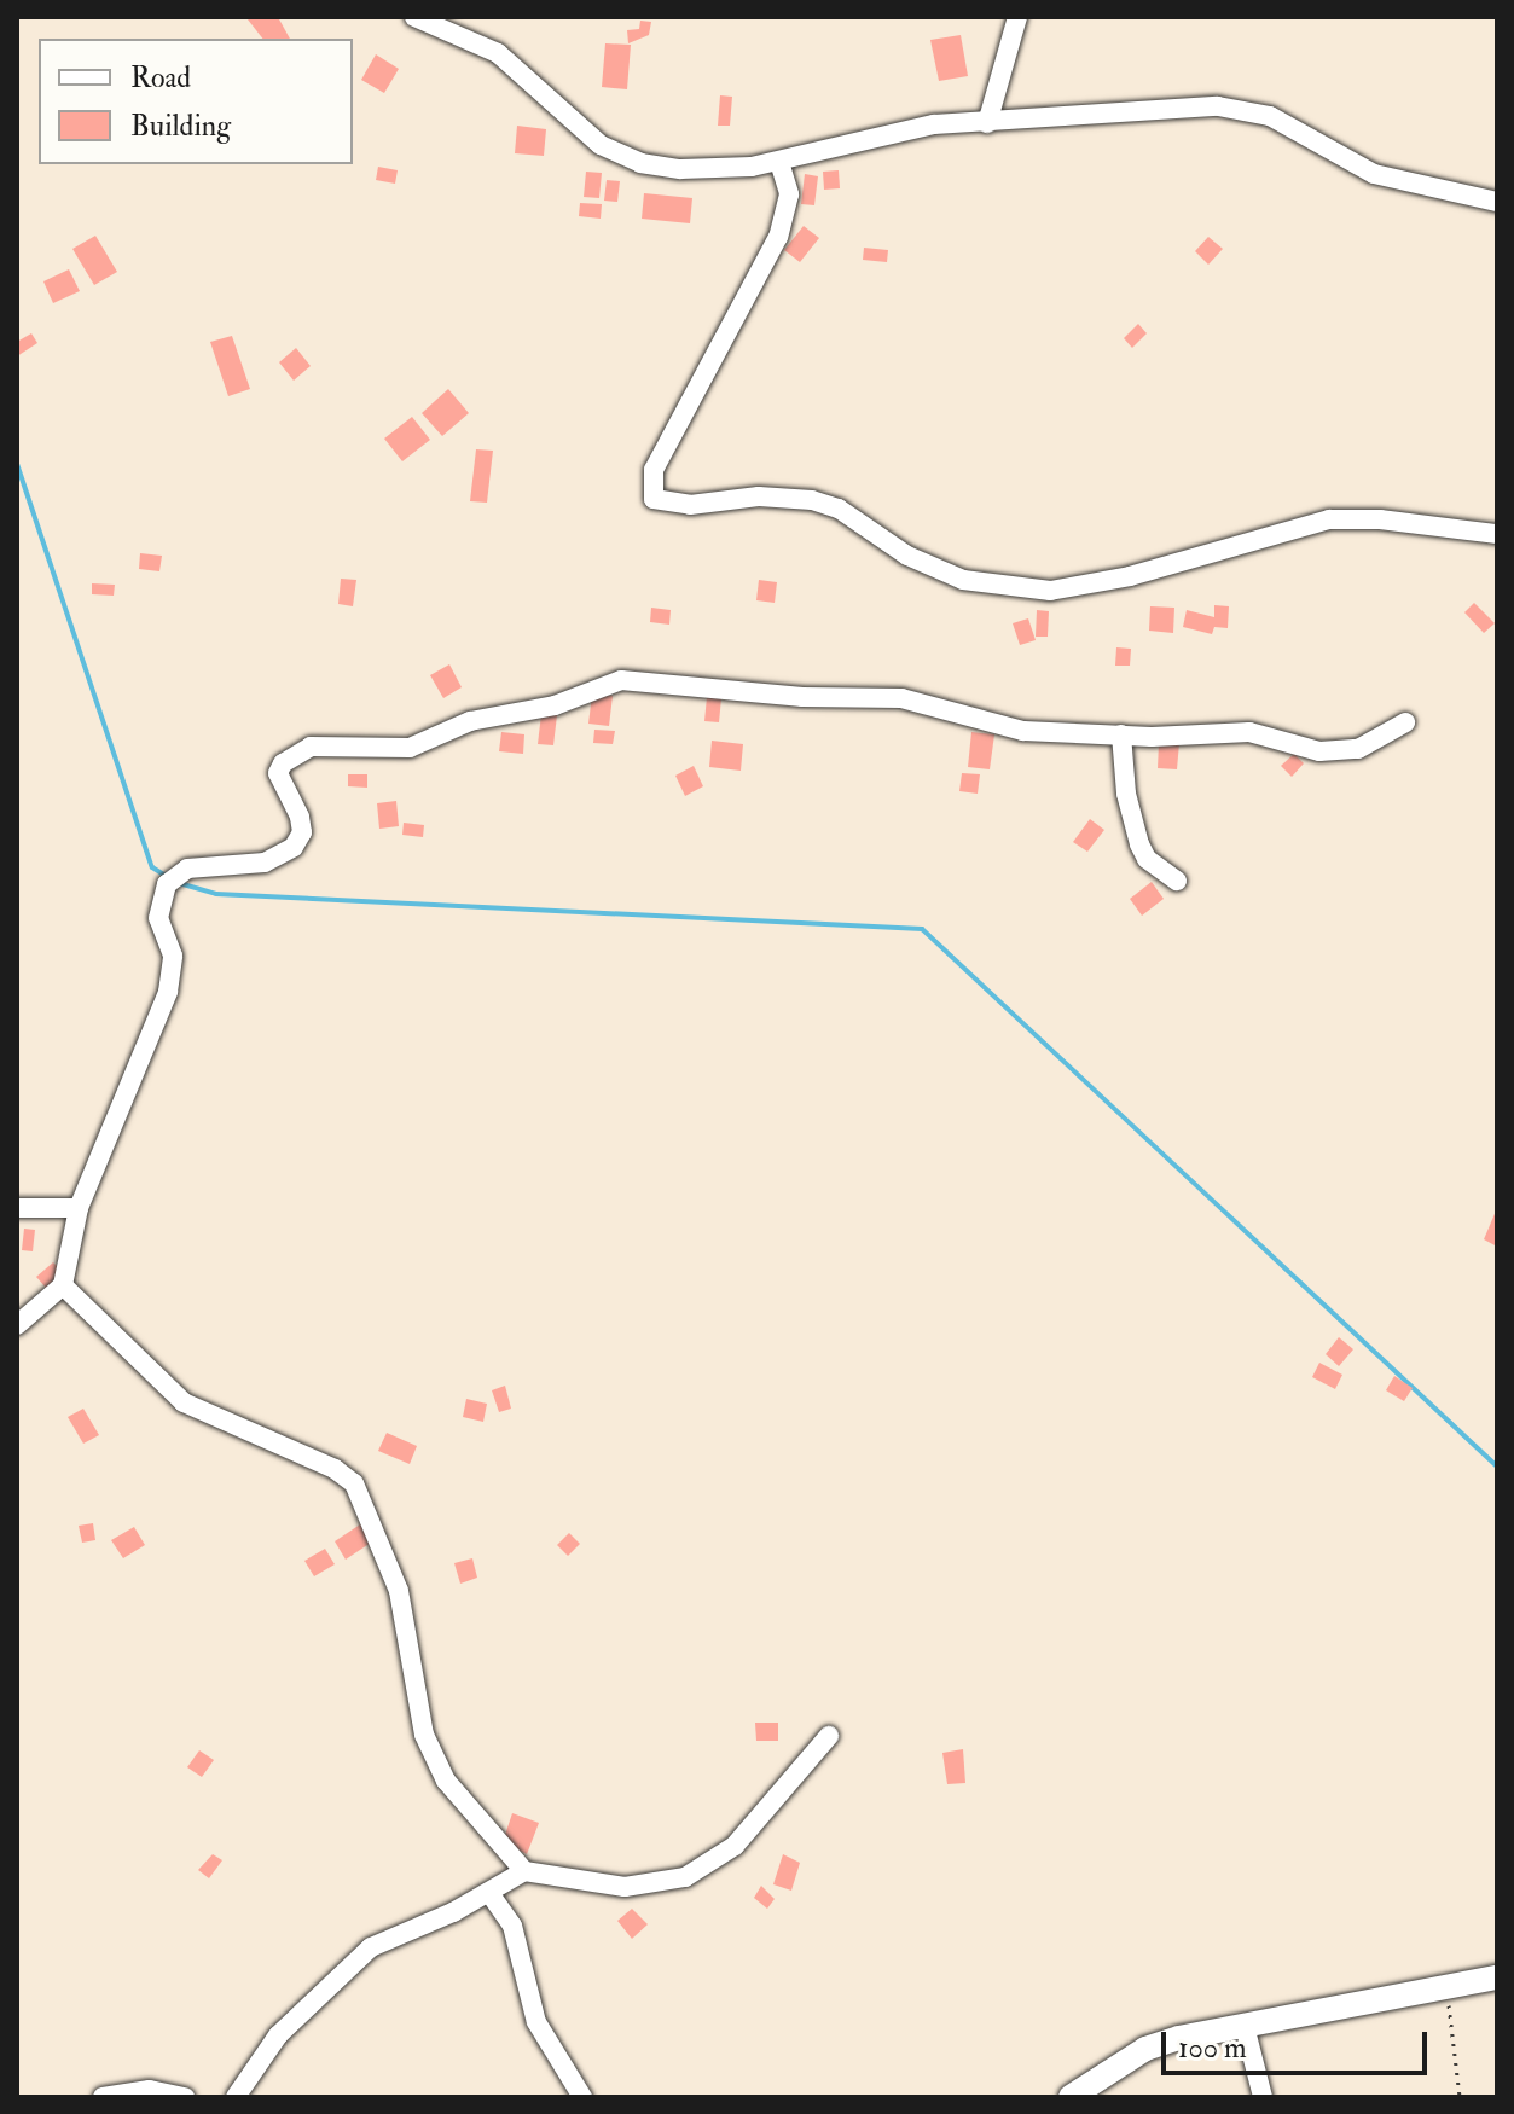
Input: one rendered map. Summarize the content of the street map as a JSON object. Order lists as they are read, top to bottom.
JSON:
{
  "legend": ["Road", "Building"],
  "scale_bar": "100 m"
}
